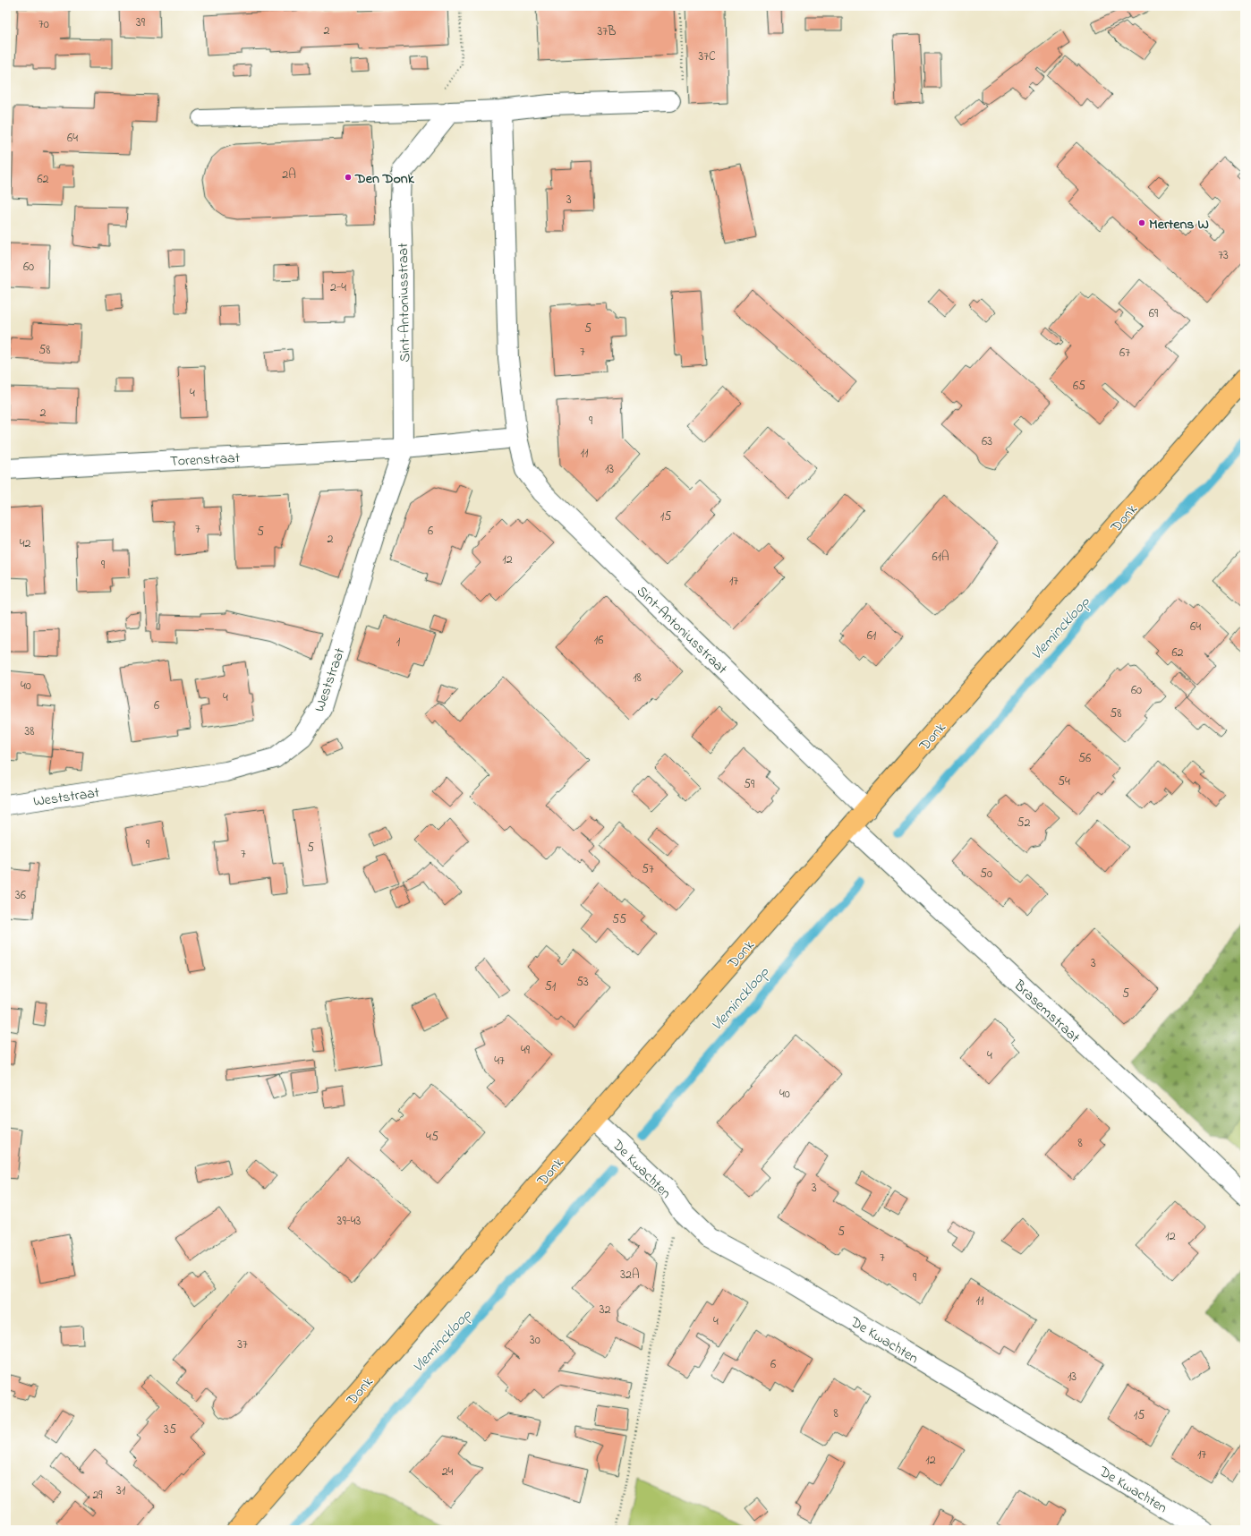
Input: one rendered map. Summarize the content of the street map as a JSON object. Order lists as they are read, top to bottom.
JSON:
{
  "streets": {
    "main road": ["Donk"],
    "street": [
      "Sint-Antoniusstraat",
      "Torenstraat",
      "Weststraat",
      "Brasemstraat",
      "De Kwachten"
    ]
  },
  "crossings": [
    ["Sint-Antoniusstraat", "Torenstraat"],
    ["Sint-Antoniusstraat", "Donk"],
    ["Sint-Antoniusstraat", "Weststraat"],
    ["Torenstraat", "Weststraat"],
    ["Donk", "Brasemstraat"],
    ["Donk", "De Kwachten"]
  ],
  "water": ["Vleminckloop"],
  "places": ["Den Donk", "Mertens W"],
  "house_numbers": [
    "39",
    "70",
    "2",
    "37B",
    "37C",
    "64",
    "2A",
    "62",
    "3",
    "73",
    "60",
    "2-4",
    "69",
    "5",
    "58",
    "7",
    "67",
    "65",
    "4",
    "2",
    "9",
    "63",
    "11",
    "13",
    "15",
    "7",
    "6",
    "5",
    "2",
    "42",
    "61A",
    "12",
    "9",
    "17",
    "64",
    "61",
    "16",
    "1",
    "62",
    "18",
    "40",
    "60",
    "4",
    "6",
    "58",
    "38",
    "56",
    "54",
    "59",
    "52",
    "9",
    "5",
    "7",
    "57",
    "50",
    "36",
    "55",
    "3",
    "53",
    "51",
    "5",
    "49",
    "4",
    "47",
    "40",
    "45",
    "8",
    "3",
    "39-43",
    "5",
    "12",
    "7",
    "32A",
    "9",
    "11",
    "32",
    "4",
    "30",
    "37",
    "6",
    "13",
    "8",
    "15",
    "35",
    "17",
    "12",
    "24",
    "31",
    "29"
  ]
}
